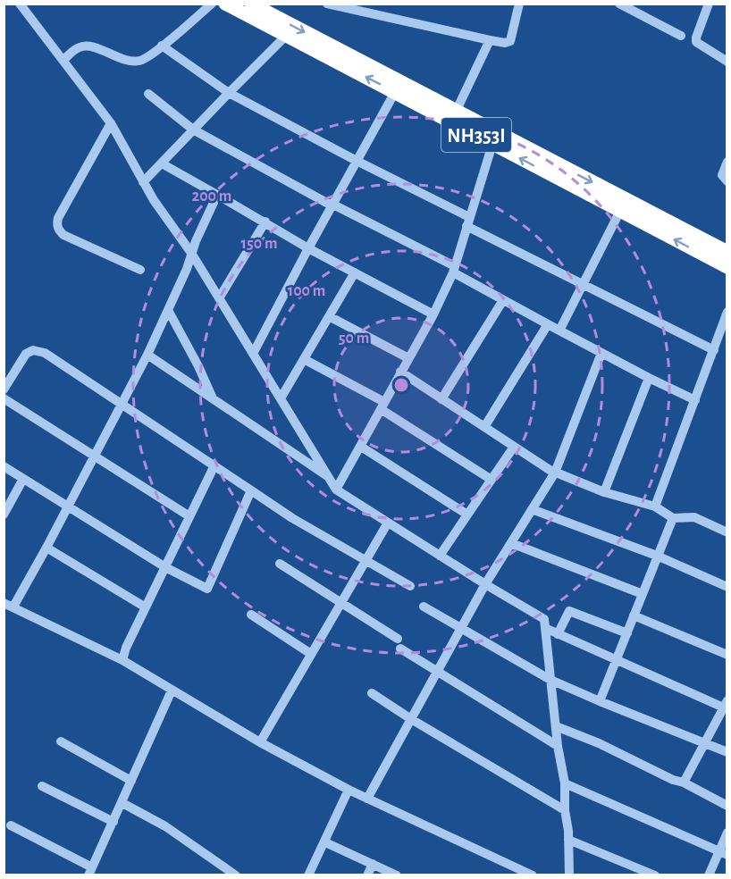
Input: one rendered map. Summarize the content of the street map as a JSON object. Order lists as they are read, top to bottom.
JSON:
{
  "streets": {
    "highway": ["NH353I"]
  },
  "rings": [
    "200 m",
    "150 m",
    "100 m",
    "50 m"
  ]
}
